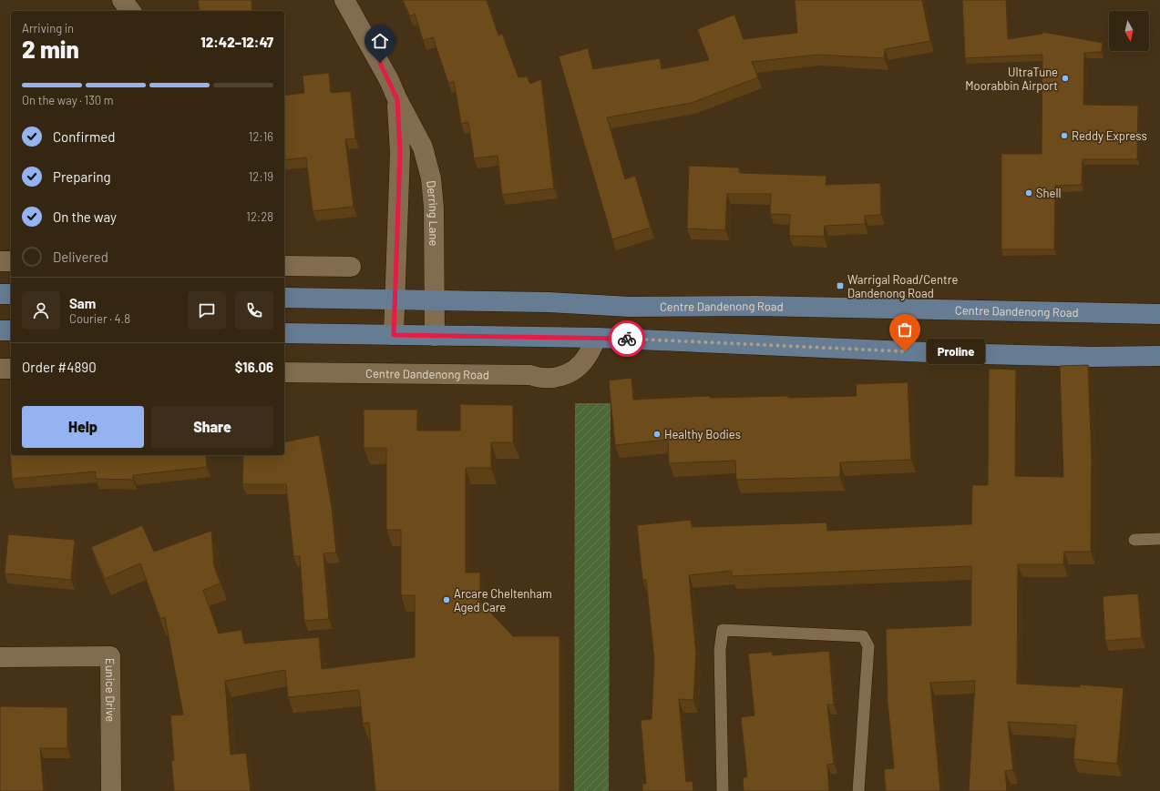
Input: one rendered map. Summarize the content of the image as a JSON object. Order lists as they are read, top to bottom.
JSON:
{
  "streets": {
    "main road": ["Centre Dandenong Road"],
    "street": ["Derring Lane", "Eunice Drive"]
  },
  "crossings": [
    ["Derring Lane", "Centre Dandenong Road"]
  ],
  "places": {
    "other": [
      "UltraTune Moorabbin Airport",
      "Reddy Express",
      "Shell",
      "Proline",
      "Healthy Bodies",
      "Arcare Cheltenham Aged Care"
    ],
    "transit": ["Warrigal Road/Centre Dandenong Road"]
  },
  "north": "bottom",
  "page": {
    "heading": ["2 min", "Arriving in", "12:42–12:47"],
    "panel": [
      "Sam",
      "Courier · 4.8",
      "Order #4890",
      "$16.06"
    ],
    "bar": "On the way · 130 m",
    "list": [
      ["Confirmed", "12:16"],
      ["Preparing", "12:19"],
      ["On the way", "12:28"],
      "Delivered"
    ],
    "bubble": "Proline",
    "buttons": ["Help", "Share"]
  }
}
